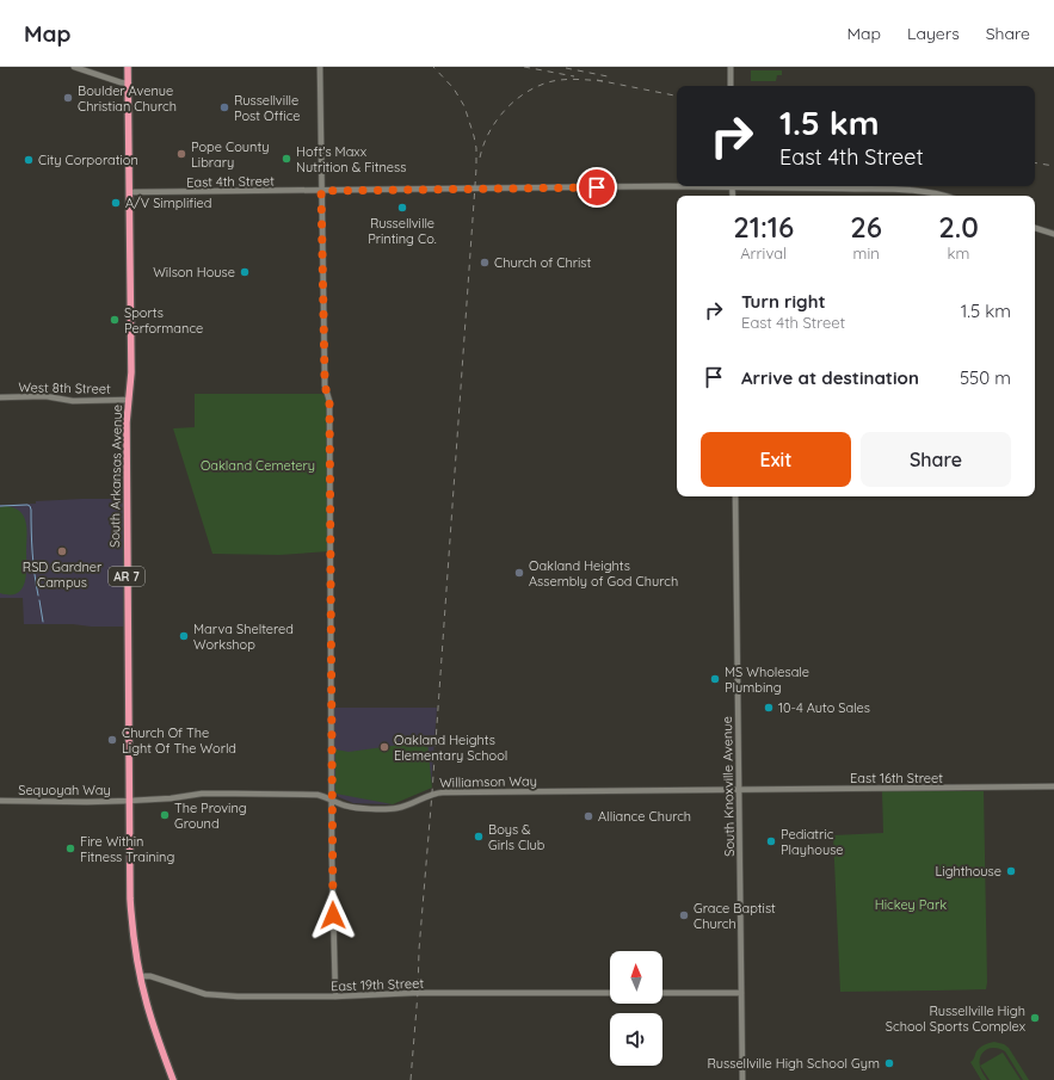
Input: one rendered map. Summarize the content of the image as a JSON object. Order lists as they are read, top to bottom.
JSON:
{
  "streets": {
    "highway": ["South Arkansas Avenue", "AR 7"],
    "street": [
      "East 4th Street",
      "West 8th Street",
      "East 16th Street",
      "Williamson Way",
      "South Knoxville Avenue",
      "Sequoyah Way",
      "East 19th Street"
    ]
  },
  "crossings": [
    ["East 4th Street", "South Arkansas Avenue"],
    ["West 8th Street", "South Arkansas Avenue"],
    ["South Arkansas Avenue", "Williamson Way"],
    ["South Arkansas Avenue", "Sequoyah Way"],
    ["South Arkansas Avenue", "East 19th Street"],
    ["East 16th Street", "Williamson Way"],
    ["East 16th Street", "South Knoxville Avenue"],
    ["Williamson Way", "South Knoxville Avenue"],
    ["Williamson Way", "Sequoyah Way"]
  ],
  "parks": ["Oakland Cemetery", "Hickey Park"],
  "places": [
    "Boulder Avenue Christian Church",
    "Russellville Post Office",
    "Pope County Library",
    "Hoft's Maxx Nutrition & Fitness",
    "City Corporation",
    "A/V Simplified",
    "Russellville Printing Co.",
    "Church of Christ",
    "Wilson House",
    "Sports Performance",
    "RSD Gardner Campus",
    "Oakland Heights Assembly of God Church",
    "Marva Sheltered Workshop",
    "MS Wholesale Plumbing",
    "10-4 Auto Sales",
    "Church Of The Light Of The World",
    "Oakland Heights Elementary School",
    "The Proving Ground",
    "Alliance Church",
    "Boys & Girls Club",
    "Pediatric Playhouse",
    "Fire Within Fitness Training",
    "Lighthouse",
    "Grace Baptist Church",
    "Russellville High School Sports Complex",
    "Russellville High School Gym"
  ],
  "north": "top",
  "page": {
    "header": "Map",
    "nav": ["Map", "Layers", "Share"],
    "turn": ["1.5 km", "East 4th Street"],
    "eta": [
      "21:16",
      "Arrival",
      "26",
      "min",
      "2.0",
      "km"
    ],
    "list": [
      {
        "name": "Turn right",
        "note": "East 4th Street",
        "value": "1.5 km"
      },
      {
        "name": "Arrive at destination",
        "value": "550 m"
      }
    ],
    "buttons": ["Exit", "Share"]
  }
}
